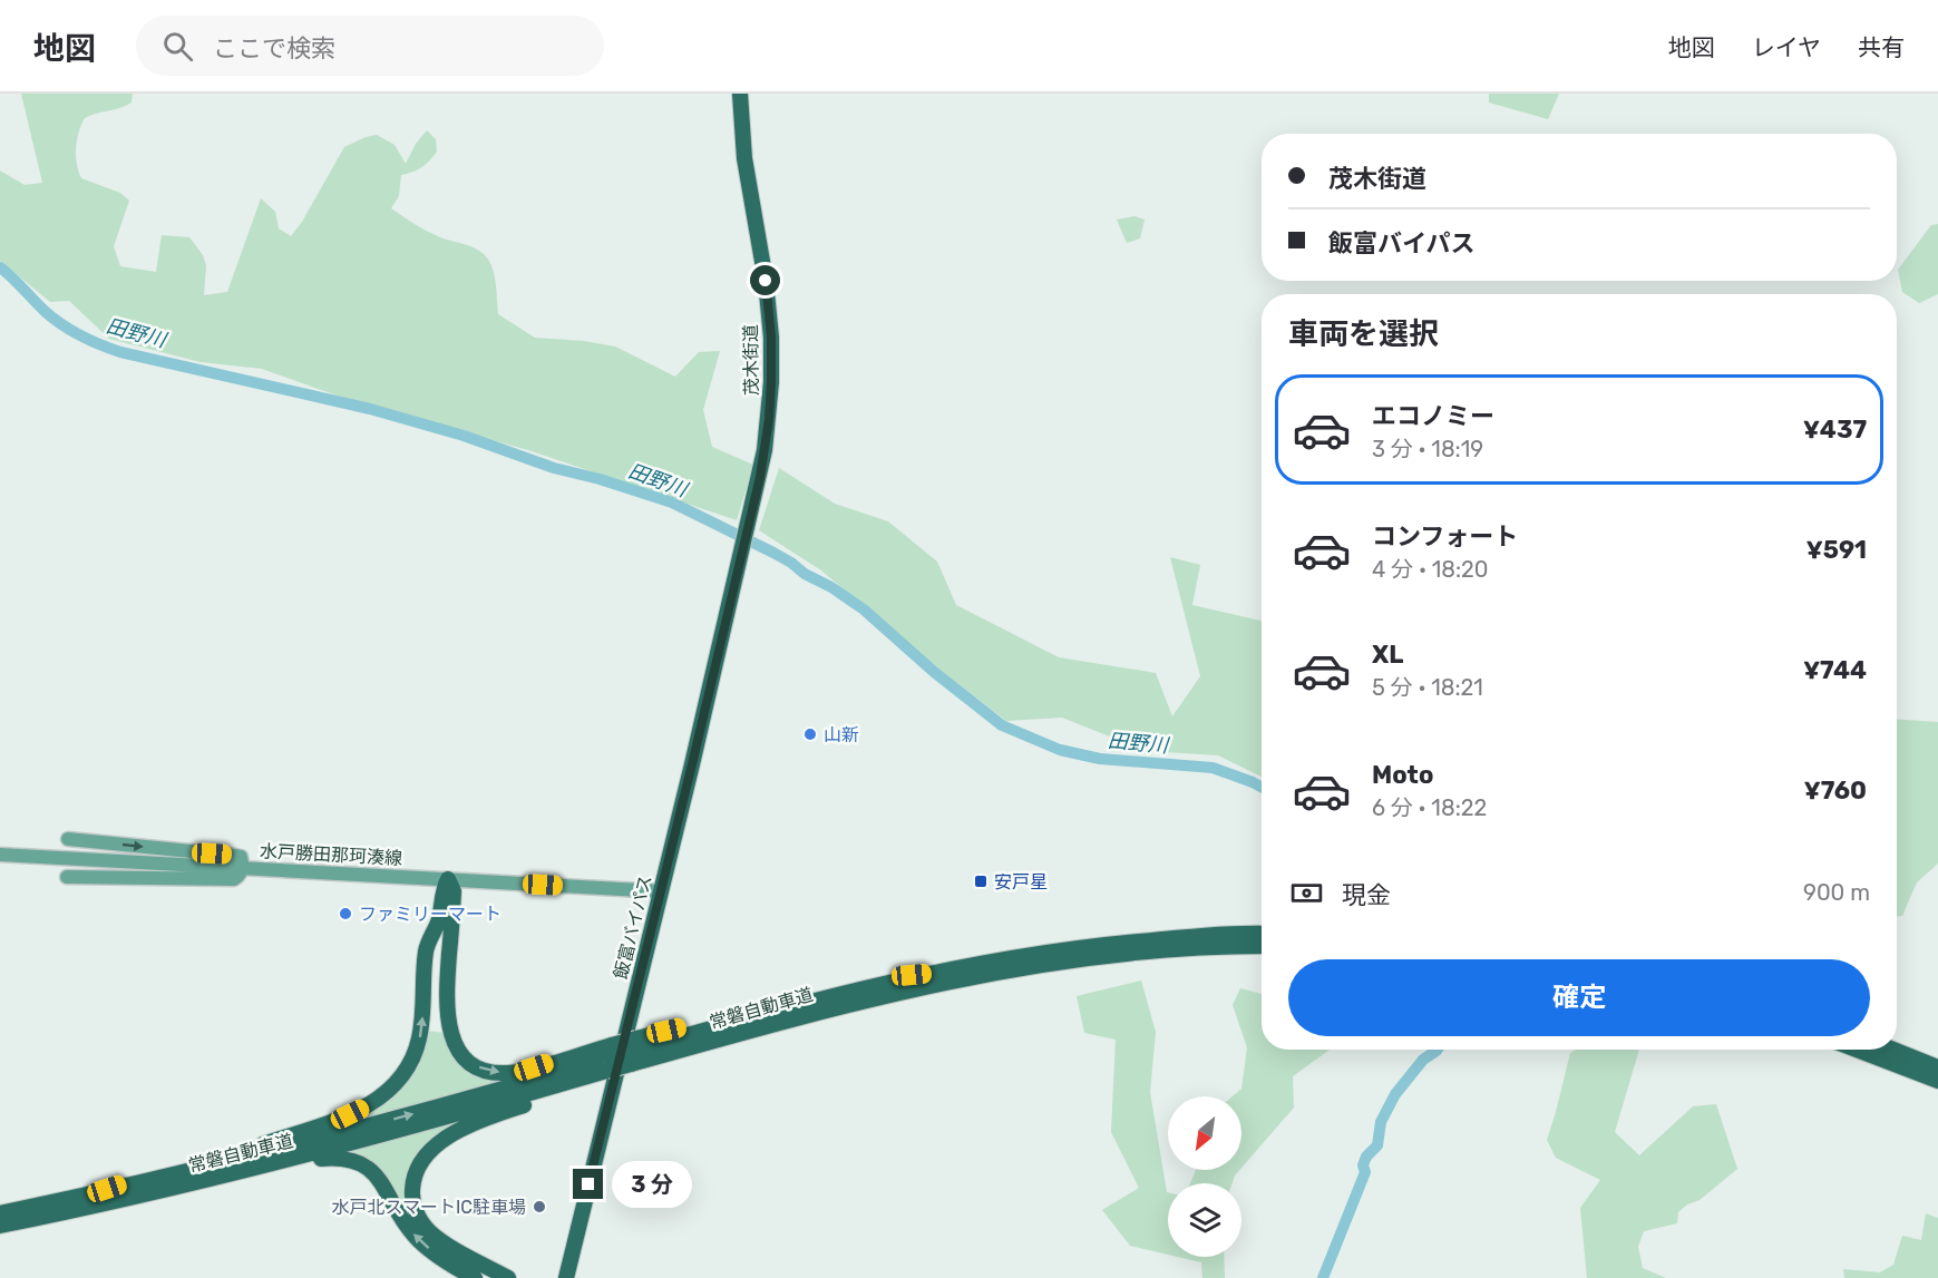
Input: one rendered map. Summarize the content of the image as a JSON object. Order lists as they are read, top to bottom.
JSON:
{
  "streets": {
    "highway": ["茂木街道", "飯富バイパス", "常磐自動車道"],
    "main road": ["水戸勝田那珂湊線"]
  },
  "crossings": [
    ["茂木街道", "飯富バイパス"],
    ["水戸勝田那珂湊線", "飯富バイパス"]
  ],
  "water": ["田野川"],
  "places": {
    "other": ["山新", "ファミリーマート", "水戸北スマートIC駐車場"],
    "transit": ["安戸星"]
  },
  "north": "bottom left",
  "page": {
    "header": "地図",
    "search": "ここで検索",
    "nav": ["地図", "レイヤ", "共有"],
    "banner": ["茂木街道", "飯富バイパス"],
    "heading": "車両を選択",
    "list": [
      {
        "name": "エコノミー",
        "note": "3 分 · 18:19",
        "value": "¥437"
      },
      {
        "name": "コンフォート",
        "note": "4 分 · 18:20",
        "value": "¥591"
      },
      {
        "name": "XL",
        "note": "5 分 · 18:21",
        "value": "¥744"
      },
      {
        "name": "Moto",
        "note": "6 分 · 18:22",
        "value": "¥760"
      }
    ],
    "pay": ["現金", "900 m"],
    "buttons": "確定",
    "bubble": "3 分"
  }
}
